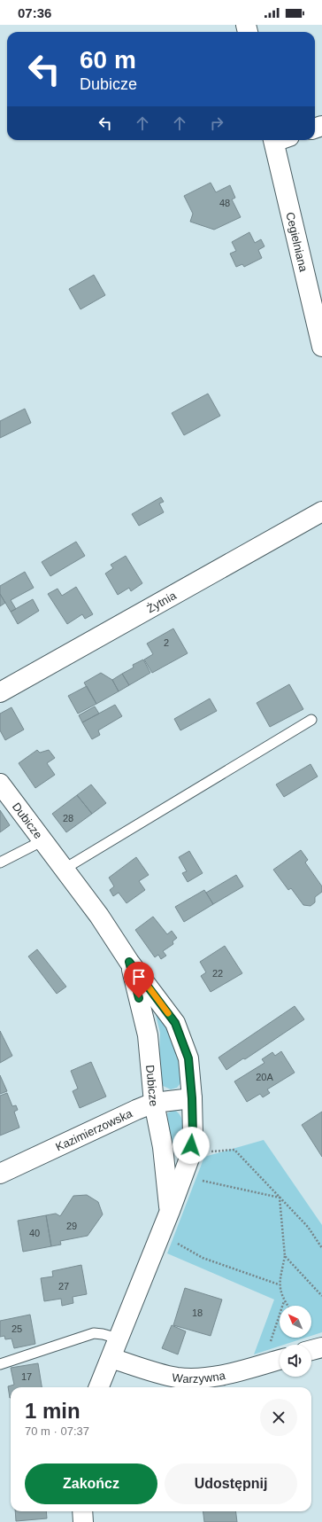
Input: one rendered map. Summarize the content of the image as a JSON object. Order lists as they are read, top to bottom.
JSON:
{
  "streets": {
    "street": [
      "Cegielniana",
      "Żytnia",
      "Dubicze",
      "Kazimierzowska",
      "Warzywna"
    ]
  },
  "crossings": [
    ["Dubicze", "Kazimierzowska"],
    ["Dubicze", "Warzywna"]
  ],
  "house_numbers": [
    "48",
    "2",
    "28",
    "22",
    "20A",
    "29",
    "40",
    "27",
    "18",
    "25",
    "17"
  ],
  "north": "top left",
  "page": {
    "status": "07:36",
    "turn": ["60 m", "Dubicze"],
    "heading": ["1 min", "70 m · 07:37"],
    "buttons": ["Zakończ", "Udostępnij"]
  }
}
